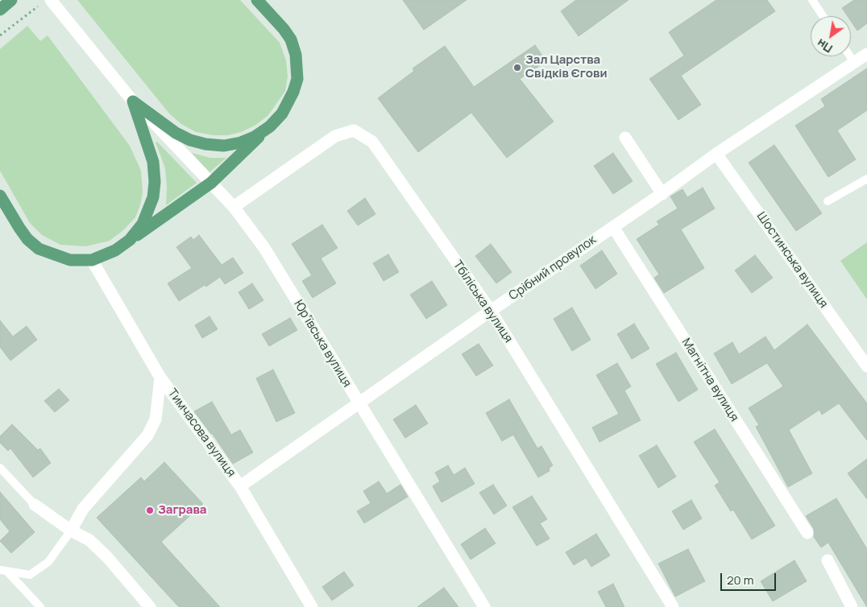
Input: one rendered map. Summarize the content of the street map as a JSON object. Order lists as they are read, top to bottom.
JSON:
{
  "streets": {
    "street": [
      "Шостинська вулиця",
      "Срібний провулок",
      "Тбіліська вулиця",
      "Юрʼївська вулиця",
      "Магнітна вулиця",
      "Тимчасова вулиця"
    ]
  },
  "crossings": [
    ["Шостинська вулиця", "Срібний провулок"],
    ["Срібний провулок", "Тбіліська вулиця"],
    ["Срібний провулок", "Юрʼївська вулиця"],
    ["Срібний провулок", "Магнітна вулиця"],
    ["Срібний провулок", "Тимчасова вулиця"],
    ["Тбіліська вулиця", "Юрʼївська вулиця"]
  ],
  "places": ["Зал Царства Свідків Єгови", "Заграва"],
  "scale_bar": "20 m",
  "north": "bottom left"
}
